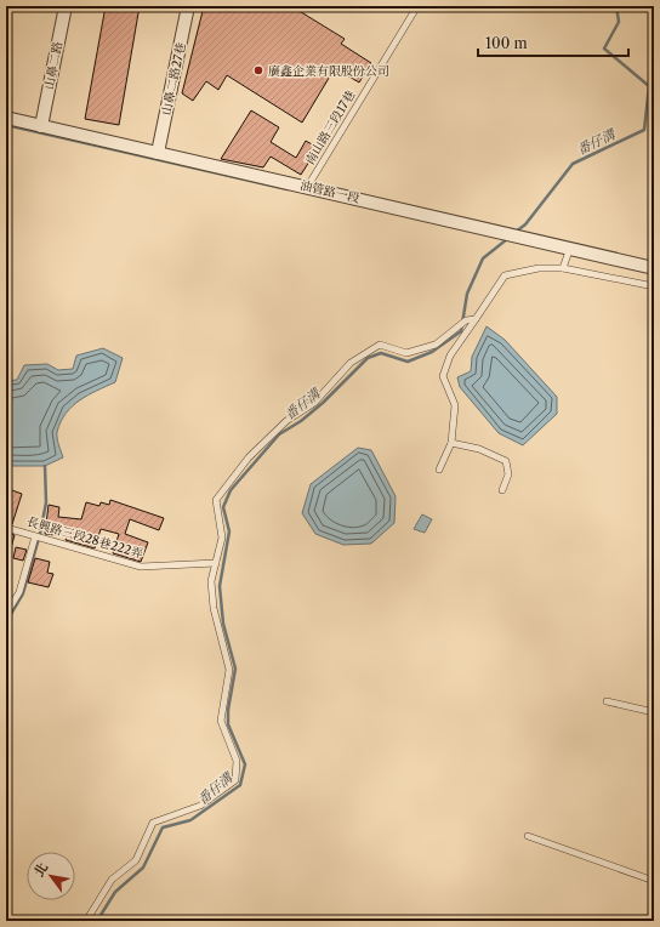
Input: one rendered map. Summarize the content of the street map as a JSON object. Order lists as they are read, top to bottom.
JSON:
{
  "streets": {
    "street": ["山鼻二路", "山鼻二路27巷", "油管路一段"],
    "lane": ["南山路三段17巷", "長興路三段28巷222弄"]
  },
  "crossings": [
    ["山鼻二路", "油管路一段"],
    ["山鼻二路27巷", "油管路一段"],
    ["南山路三段17巷", "油管路一段"]
  ],
  "water": ["番仔溝"],
  "places": ["廣鑫企業有限股份公司"],
  "scale_bar": "100 m",
  "north": "top left"
}
